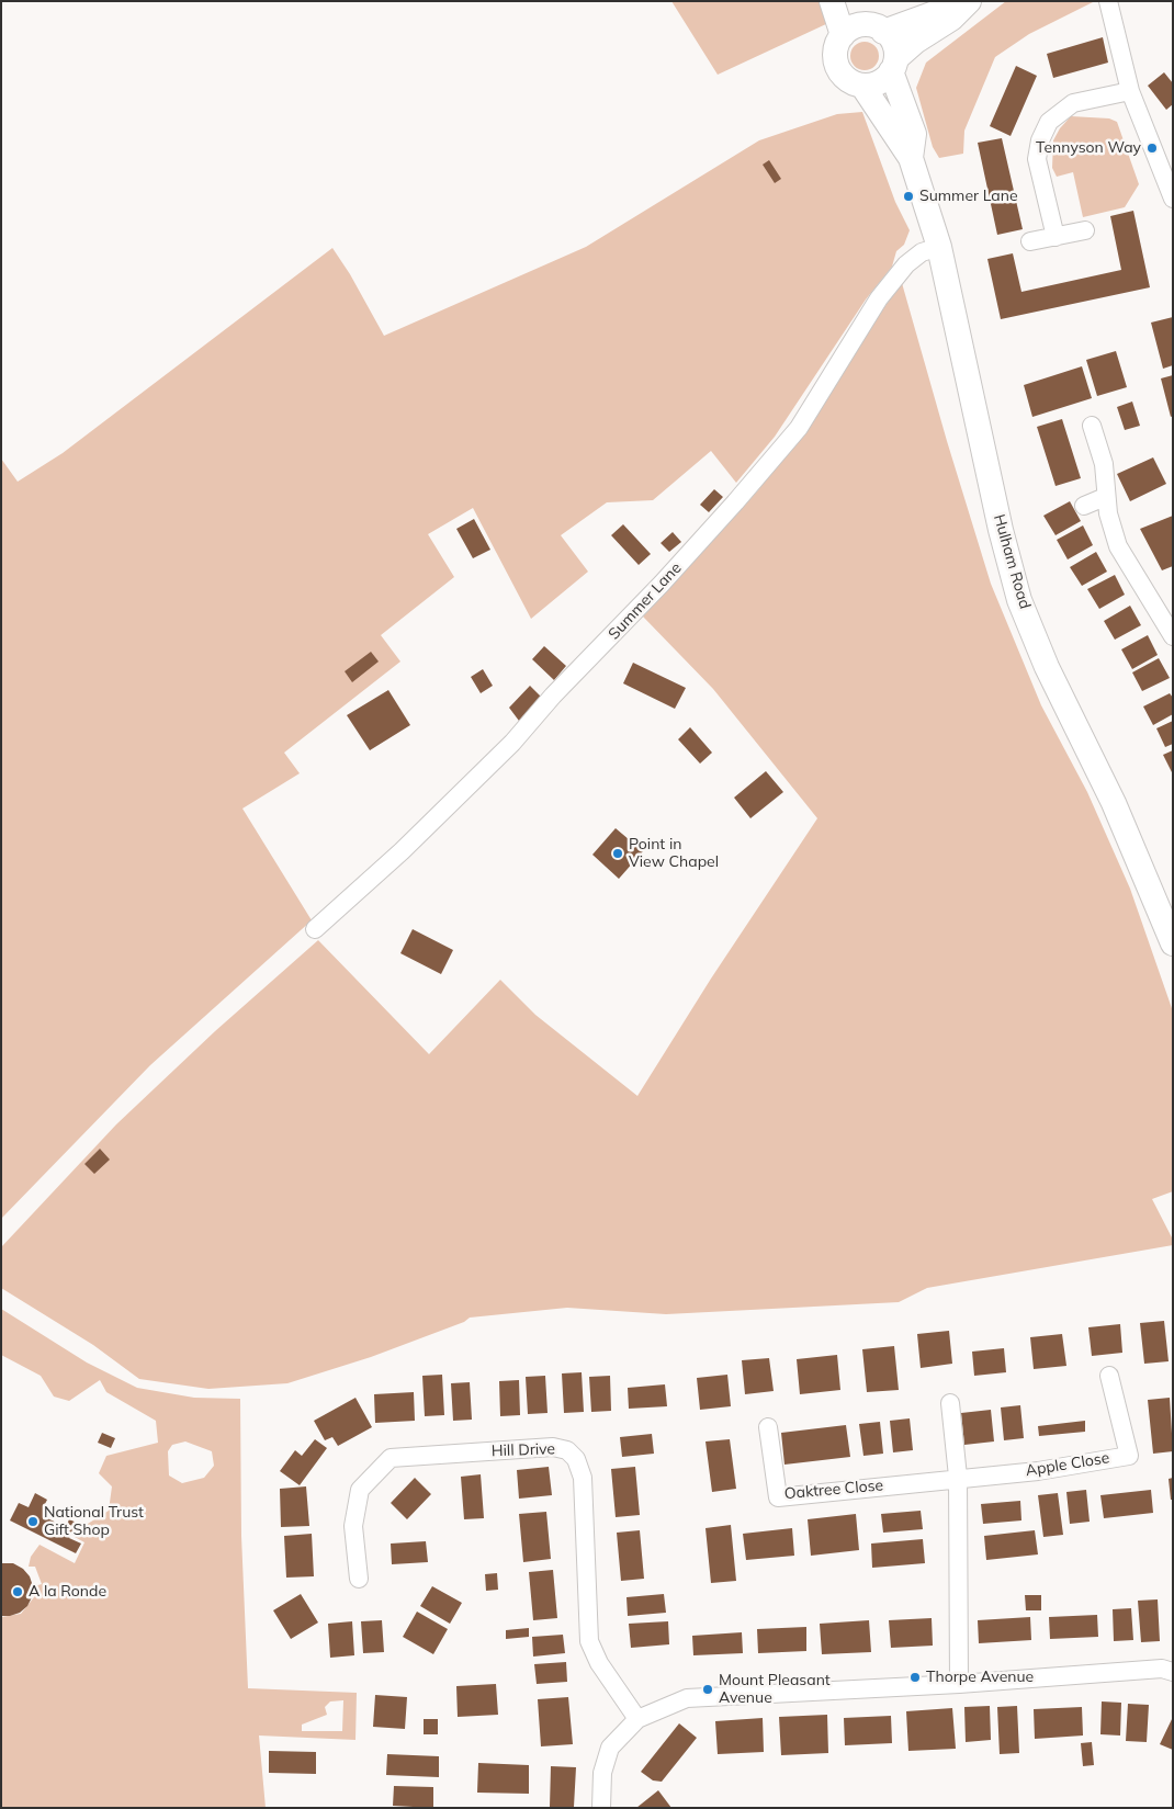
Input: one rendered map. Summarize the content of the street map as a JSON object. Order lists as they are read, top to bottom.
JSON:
{
  "streets": {
    "street": [
      "Hulham Road",
      "Summer Lane",
      "Hill Drive",
      "Apple Close",
      "Oaktree Close"
    ]
  },
  "crossings": [
    ["Hulham Road", "Summer Lane"],
    ["Apple Close", "Oaktree Close"]
  ],
  "places": [
    "Tennyson Way",
    "Summer Lane",
    "Point in View Chapel",
    "National Trust Gift Shop",
    "A la Ronde",
    "Thorpe Avenue",
    "Mount Pleasant Avenue"
  ]
}
